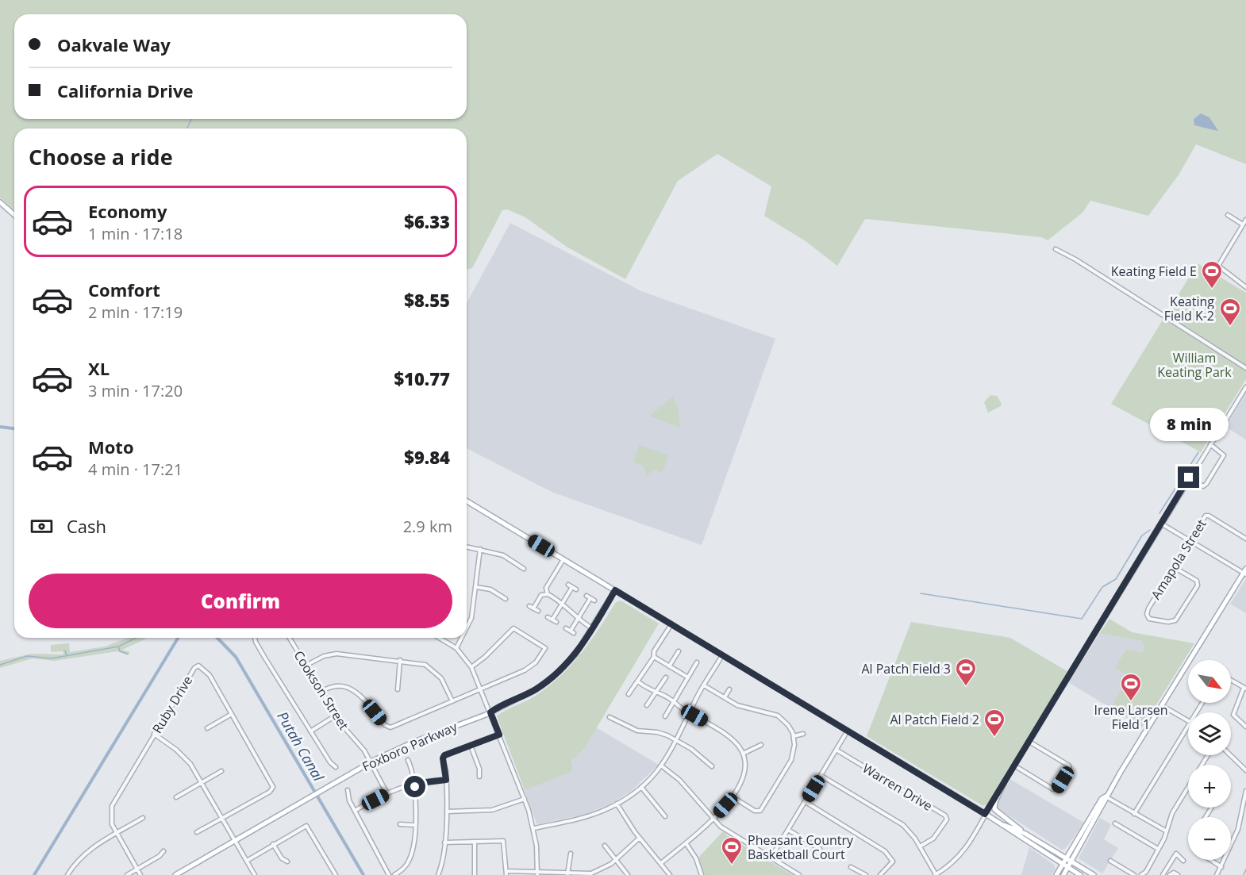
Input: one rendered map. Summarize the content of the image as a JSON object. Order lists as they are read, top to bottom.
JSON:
{
  "streets": {
    "main road": ["Foxboro Parkway"],
    "street": [
      "Amapola Street",
      "Cookson Street",
      "Ruby Drive",
      "Warren Drive"
    ]
  },
  "crossings": [
    ["Cookson Street", "Foxboro Parkway"]
  ],
  "water": ["Putah Canal"],
  "parks": ["William Keating Park"],
  "places": {
    "sports": [
      "Keating Field E",
      "Keating Field K-2",
      "Al Patch Field 3",
      "Irene Larsen Field 1",
      "Al Patch Field 2",
      "Pheasant Country Basketball Court"
    ]
  },
  "north": "bottom right",
  "page": {
    "banner": ["Oakvale Way", "California Drive"],
    "heading": "Choose a ride",
    "list": [
      {
        "name": "Economy",
        "note": "1 min · 17:18",
        "value": "$6.33"
      },
      {
        "name": "Comfort",
        "note": "2 min · 17:19",
        "value": "$8.55"
      },
      {
        "name": "XL",
        "note": "3 min · 17:20",
        "value": "$10.77"
      },
      {
        "name": "Moto",
        "note": "4 min · 17:21",
        "value": "$9.84"
      }
    ],
    "bubble": "8 min",
    "pay": ["Cash", "2.9 km"],
    "buttons": "Confirm",
    "map_buttons": ["+", "−"]
  }
}
